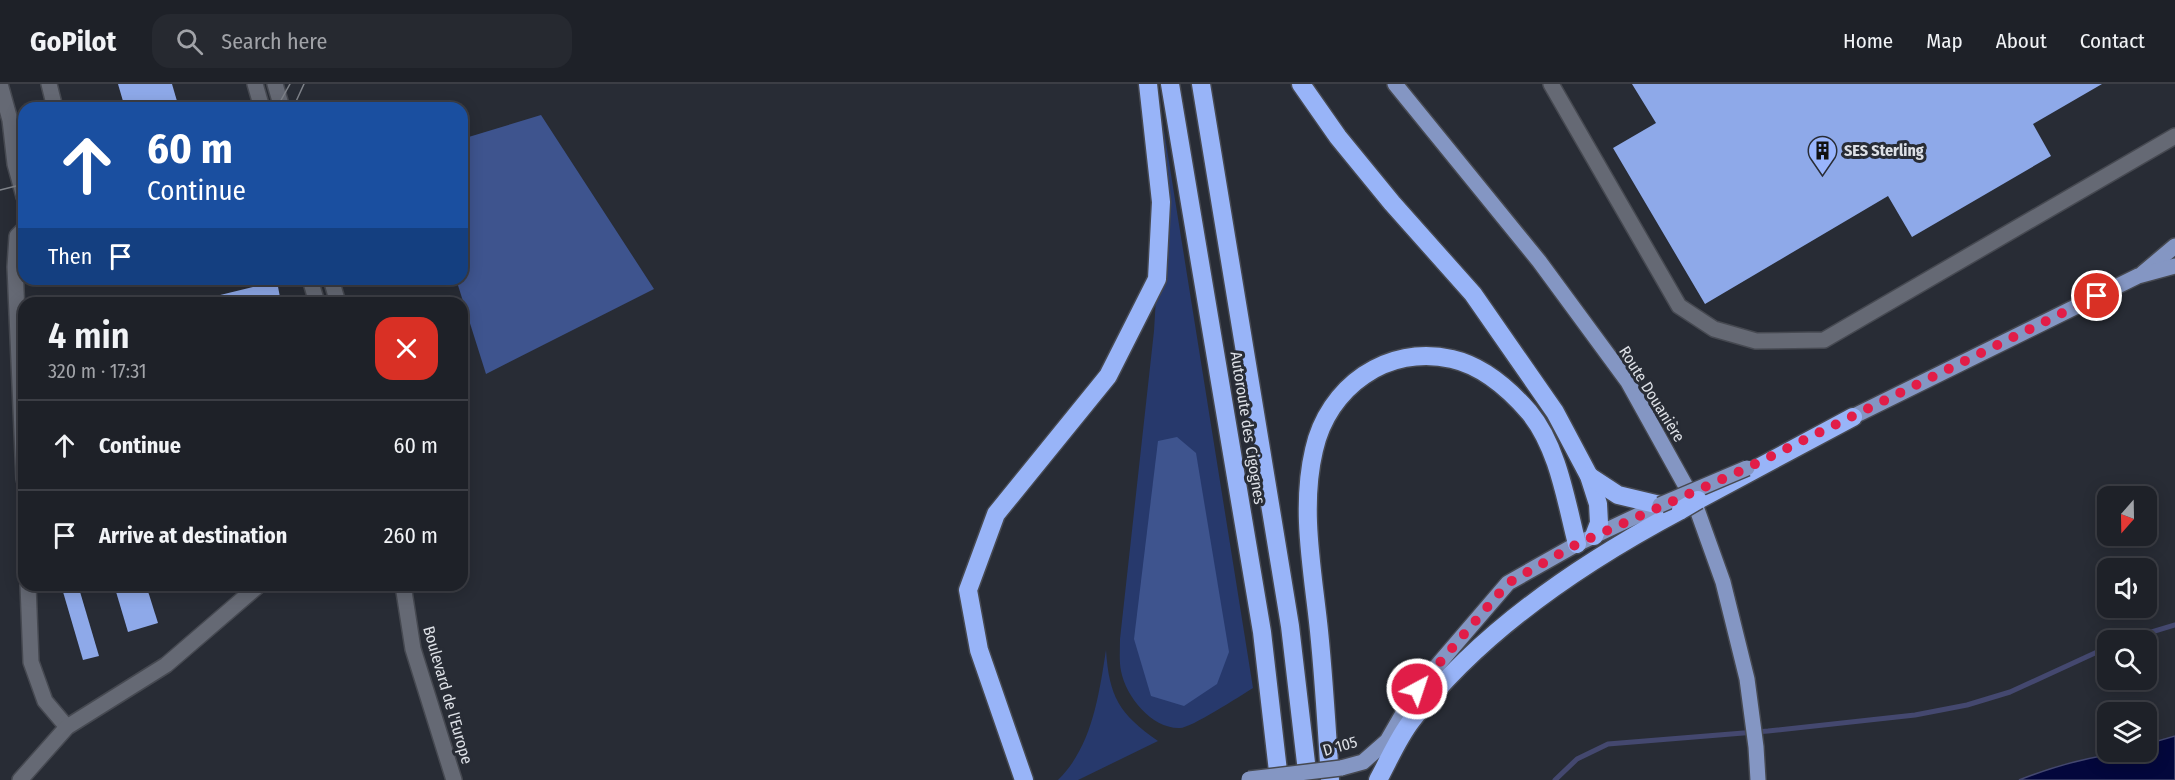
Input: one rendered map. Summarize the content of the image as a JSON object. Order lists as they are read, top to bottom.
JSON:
{
  "streets": {
    "highway": ["Autoroute des Cigognes"],
    "main road": ["Route Douanière", "D 105"],
    "street": ["Boulevard de l'Europe"]
  },
  "places": {
    "building": ["SES Sterling"]
  },
  "north": "bottom",
  "page": {
    "header": "GoPilot",
    "search": "Search here",
    "nav": [
      "Home",
      "Map",
      "About",
      "Contact"
    ],
    "turn": ["60 m", "Continue"],
    "then": "Then",
    "heading": ["4 min", "320 m · 17:31"],
    "list": [
      {
        "name": "Continue",
        "value": "60 m"
      },
      {
        "name": "Arrive at destination",
        "value": "260 m"
      }
    ]
  }
}
